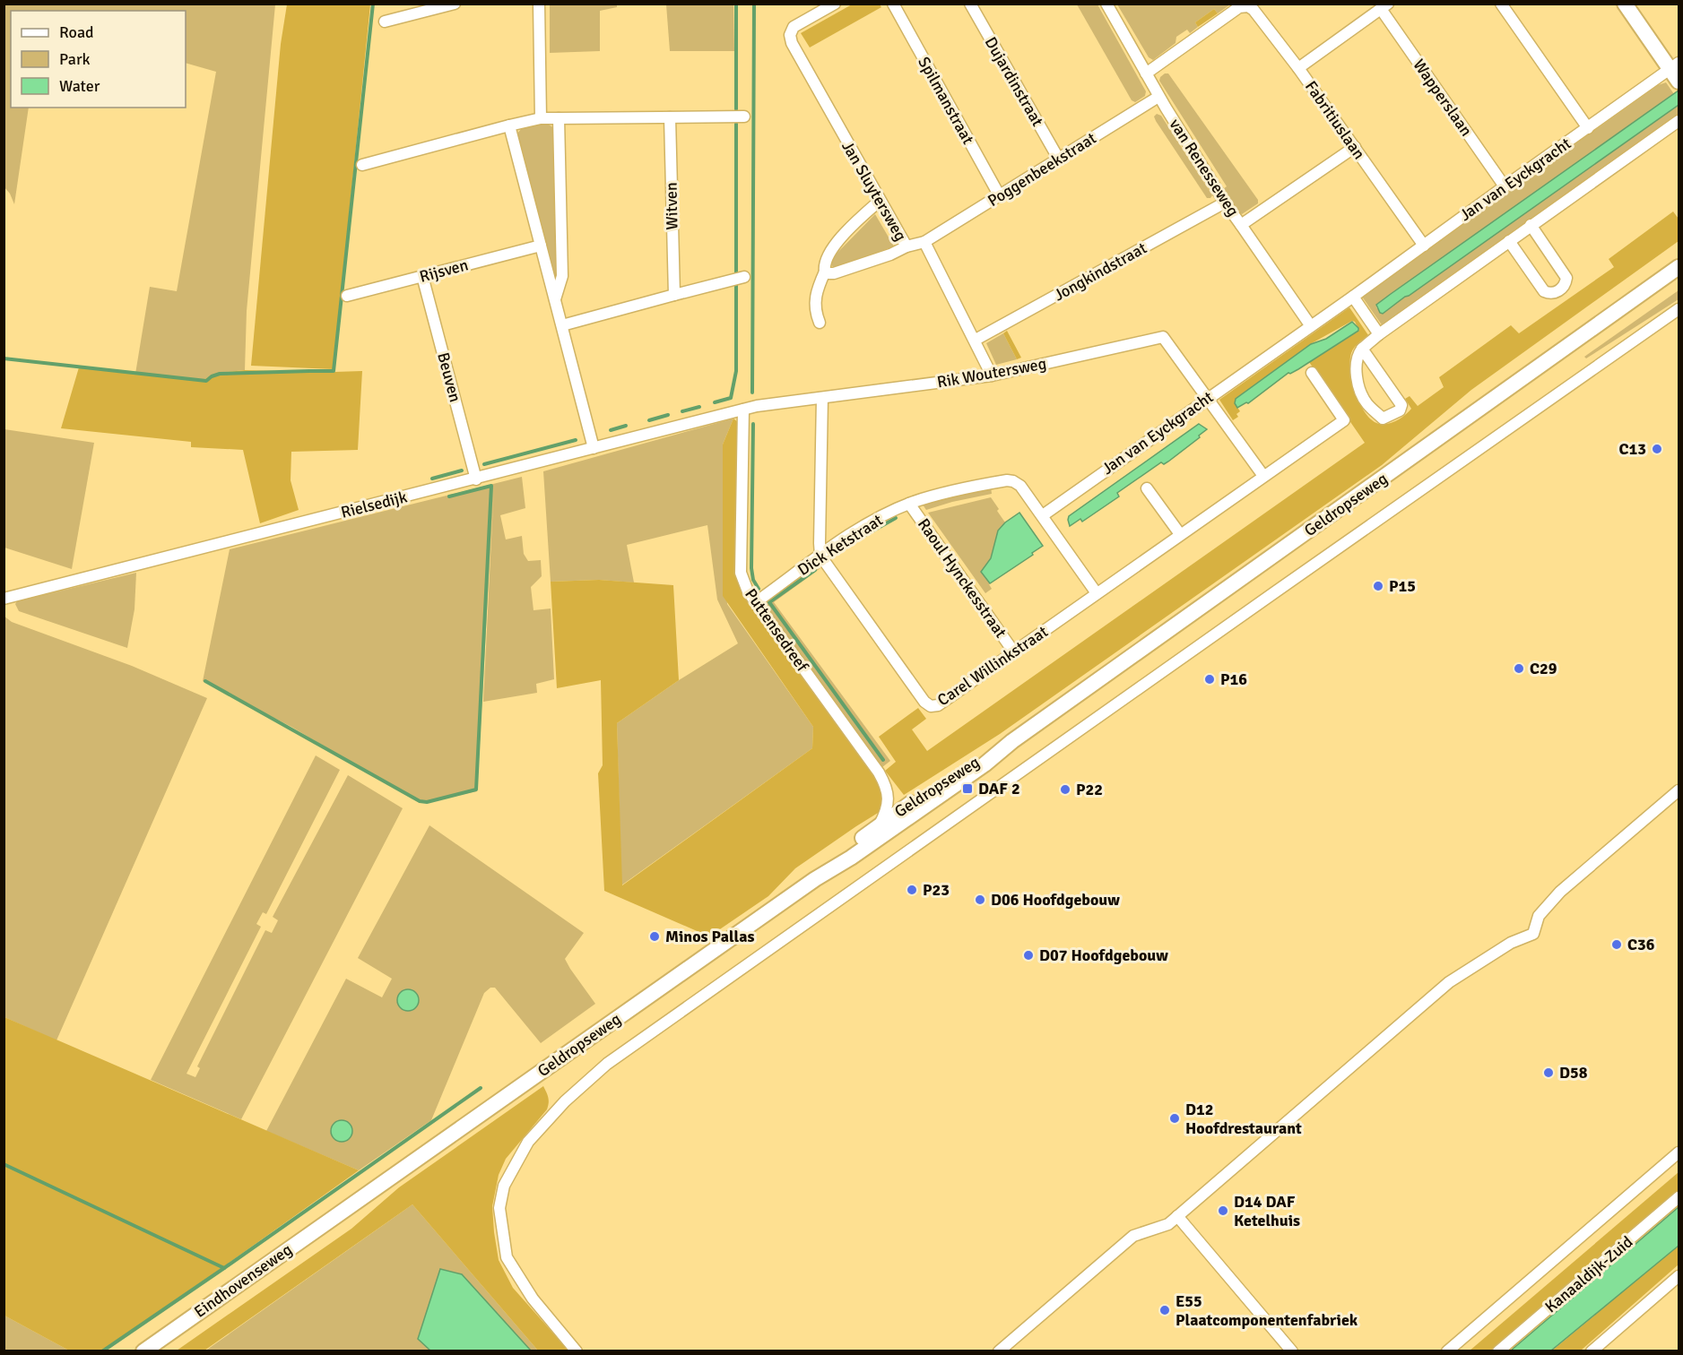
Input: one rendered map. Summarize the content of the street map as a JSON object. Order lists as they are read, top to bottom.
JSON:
{
  "streets": {
    "main road": ["Geldropseweg", "Eindhovenseweg"],
    "street": [
      "Dujardinstraat",
      "Wapperslaan",
      "Spilmanstraat",
      "Fabritiuslaan",
      "van Renesseweg",
      "Poggenbeekstraat",
      "Jan van Eyckgracht",
      "Jan Sluytersweg",
      "Witven",
      "Rijsven",
      "Jongkindstraat",
      "Rik Woutersweg",
      "Beuven",
      "Rielsedijk",
      "Dick Ketstraat",
      "Raoul Hynckesstraat",
      "Puttensedreef",
      "Carel Willinkstraat",
      "Kanaaldijk-Zuid"
    ]
  },
  "crossings": [
    ["Dujardinstraat", "Poggenbeekstraat"],
    ["Wapperslaan", "Jan van Eyckgracht"],
    ["Spilmanstraat", "Poggenbeekstraat"],
    ["Fabritiuslaan", "van Renesseweg"],
    ["Fabritiuslaan", "Jan van Eyckgracht"],
    ["van Renesseweg", "Poggenbeekstraat"],
    ["van Renesseweg", "Jan van Eyckgracht"],
    ["van Renesseweg", "Jongkindstraat"],
    ["Poggenbeekstraat", "Jan Sluytersweg"],
    ["Jan van Eyckgracht", "Rik Woutersweg"],
    ["Jan van Eyckgracht", "Dick Ketstraat"],
    ["Jan Sluytersweg", "Jongkindstraat"],
    ["Jan Sluytersweg", "Rik Woutersweg"],
    ["Rijsven", "Beuven"],
    ["Rik Woutersweg", "Rielsedijk"],
    ["Rik Woutersweg", "Puttensedreef"],
    ["Beuven", "Rielsedijk"],
    ["Rielsedijk", "Puttensedreef"],
    ["Geldropseweg", "Puttensedreef"],
    ["Geldropseweg", "Eindhovenseweg"],
    ["Dick Ketstraat", "Raoul Hynckesstraat"],
    ["Dick Ketstraat", "Puttensedreef"],
    ["Dick Ketstraat", "Carel Willinkstraat"],
    ["Raoul Hynckesstraat", "Carel Willinkstraat"]
  ],
  "places": {
    "other": [
      "C13",
      "P15",
      "C29",
      "P16",
      "P22",
      "P23",
      "D06 Hoofdgebouw",
      "Minos Pallas",
      "C36",
      "D07 Hoofdgebouw",
      "D58",
      "D12 Hoofdrestaurant",
      "D14 DAF Ketelhuis",
      "E55 Plaatcomponentenfabriek"
    ],
    "transit": ["DAF 2"]
  },
  "legend": ["Road", "Park", "Water"]
}
